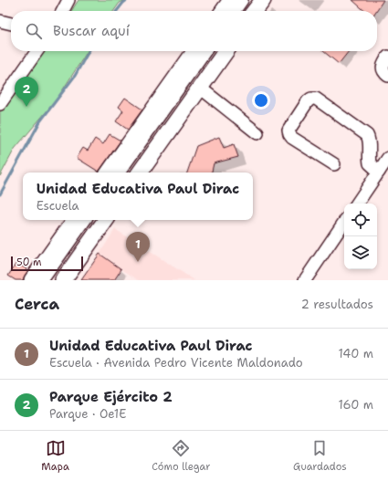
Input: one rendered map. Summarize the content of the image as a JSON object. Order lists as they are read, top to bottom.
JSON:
{
  "scale_bar": "50 m",
  "page": {
    "search": "Buscar aquí",
    "pins": ["2", "1"],
    "popup": ["Unidad Educativa Paul Dirac", "Escuela"],
    "scale": "50 m",
    "heading": ["Cerca", "2 resultados"],
    "list": [
      {
        "mark": "1",
        "name": "Unidad Educativa Paul Dirac",
        "note": "Escuela · Avenida Pedro Vicente Maldonado",
        "value": "140 m"
      },
      {
        "mark": "2",
        "name": "Parque Ejército 2",
        "note": "Parque · Oe1E",
        "value": "160 m"
      }
    ],
    "nav": ["Mapa", "Cómo llegar", "Guardados"]
  }
}
